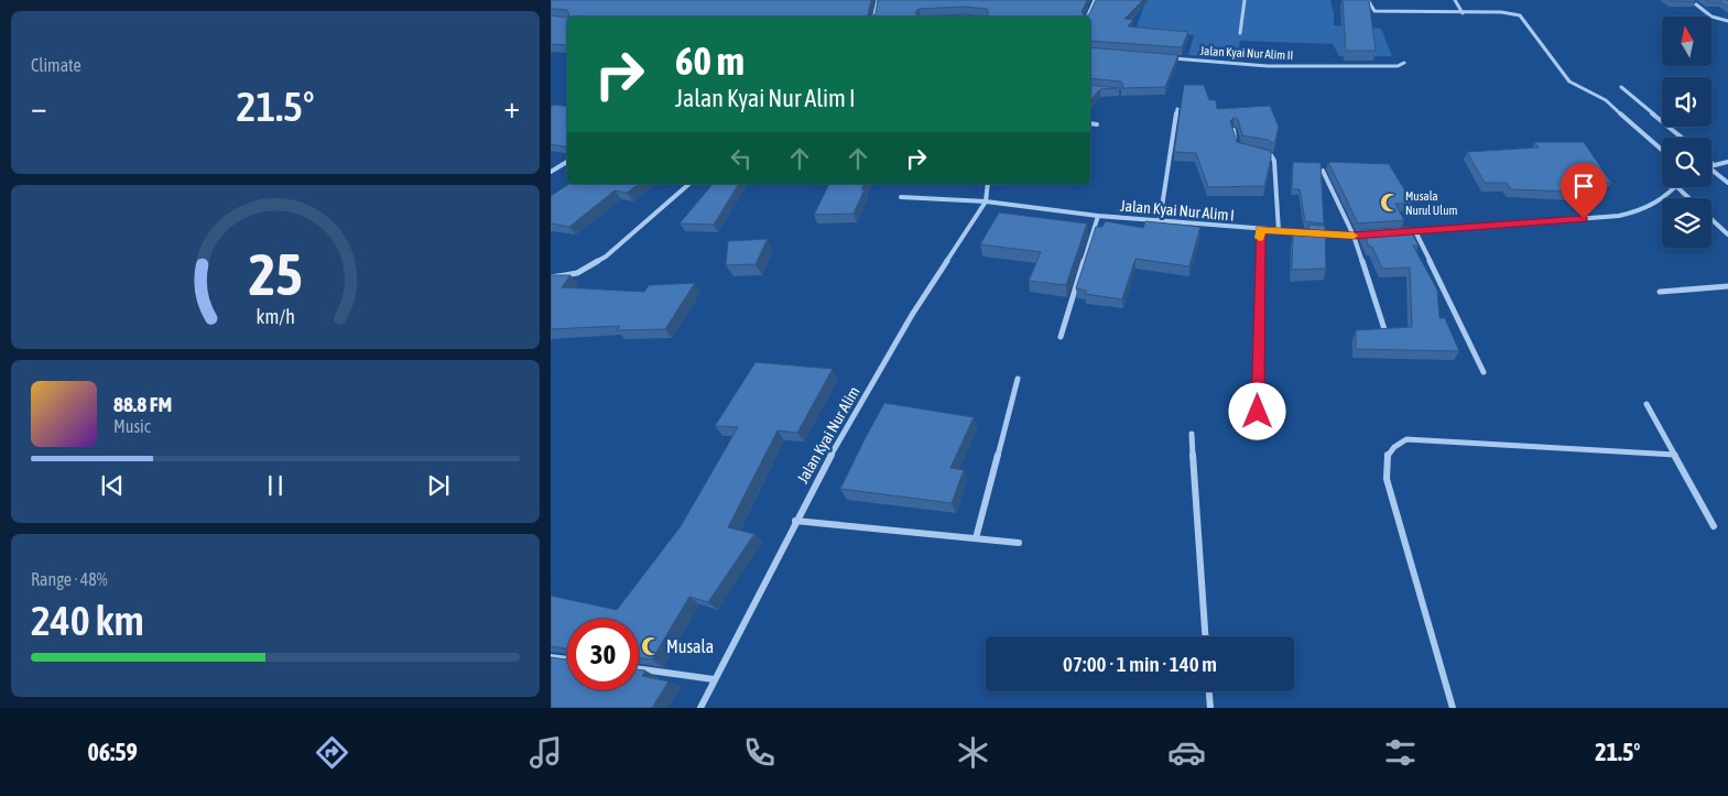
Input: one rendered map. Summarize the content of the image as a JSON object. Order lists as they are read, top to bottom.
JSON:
{
  "streets": {
    "street": ["Jalan Kyai Nur Alim II", "Jalan Kyai Nur Alim I", "Jalan Kyai Nur Alim"]
  },
  "crossings": [
    ["Jalan Kyai Nur Alim I", "Jalan Kyai Nur Alim"]
  ],
  "places": {
    "mosque": ["Musala Nurul Ulum", "Musala"]
  },
  "north": "top",
  "page": {
    "tile": [
      "Climate",
      ["Range · 48%", "240 km"]
    ],
    "turn": ["60 m", "Jalan Kyai Nur Alim I"],
    "heat": ["−", "21.5°", "+"],
    "song": ["88.8 FM", "Music"],
    "limit": "30",
    "trip": "07:00 · 1 min · 140 m",
    "tabs": ["06:59", "21.5°"],
    "gauge": ["25", "km/h"]
  }
}
